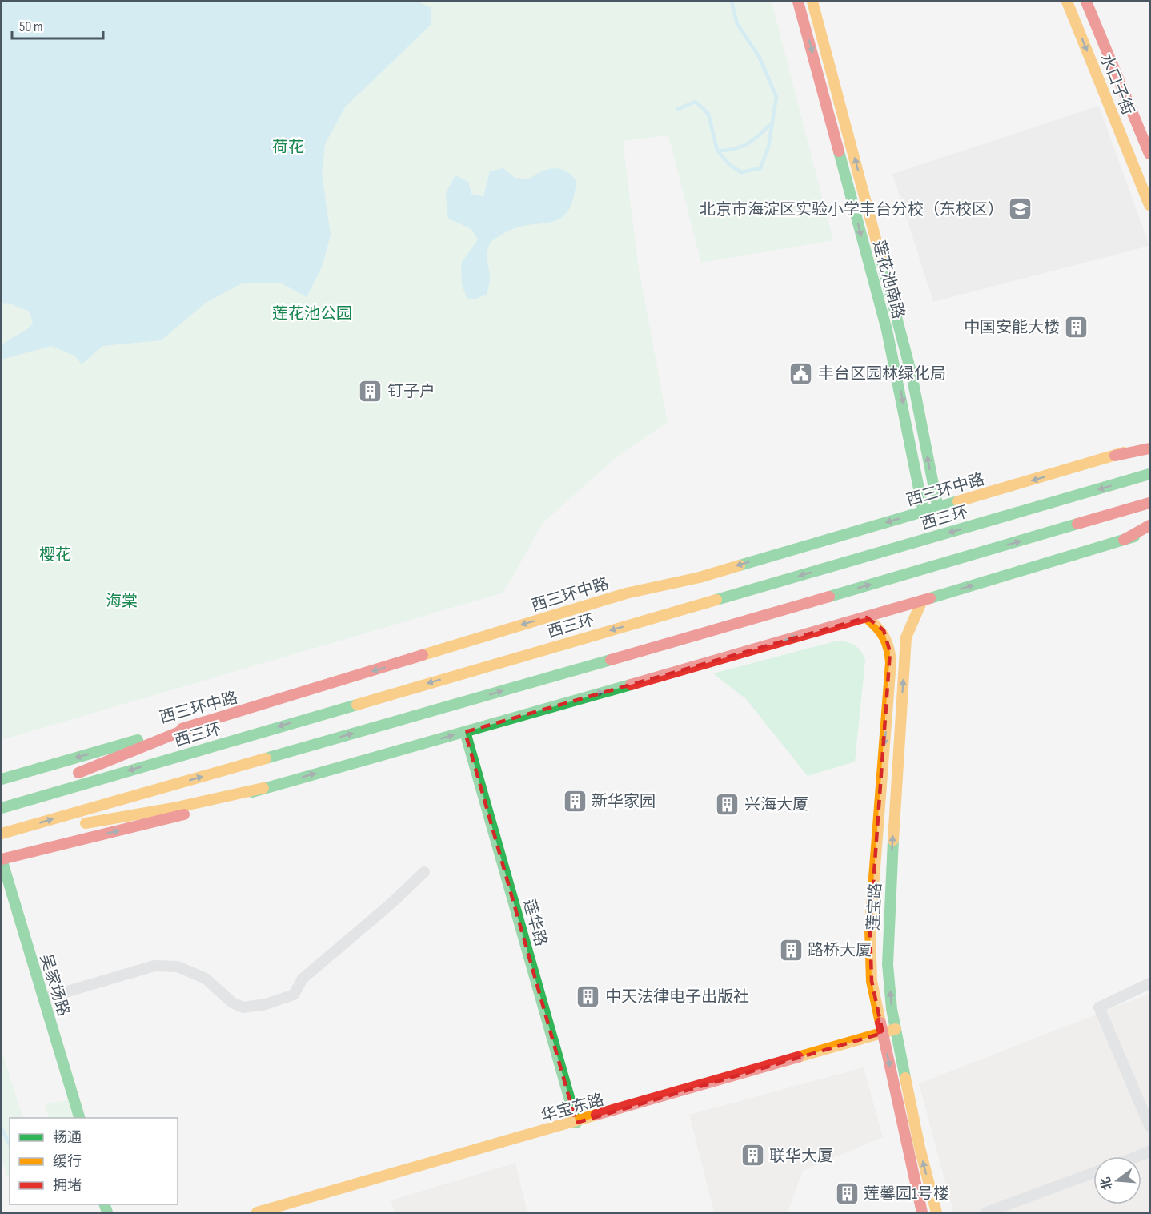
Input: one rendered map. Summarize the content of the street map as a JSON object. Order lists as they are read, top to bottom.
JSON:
{
  "streets": {
    "main road": [
      "水口子街",
      "莲花池南路",
      "西三环中路",
      "西三环",
      "莲宝路",
      "莲华路",
      "吴家场路",
      "华宝东路"
    ]
  },
  "crossings": [
    ["莲花池南路", "西三环中路"],
    ["莲宝路", "华宝东路"],
    ["莲华路", "华宝东路"]
  ],
  "parks": [
    "荷花",
    "莲花池公园",
    "樱花",
    "海棠"
  ],
  "places": {
    "school or university": ["北京市海淀区实验小学丰台分校（东校区）"],
    "building": [
      "中国安能大楼",
      "钉子户",
      "新华家园",
      "兴海大厦",
      "路桥大厦",
      "中天法律电子出版社",
      "联华大厦",
      "莲馨园1号楼"
    ],
    "public building": ["丰台区园林绿化局"]
  },
  "legend": ["畅通", "缓行", "拥堵"],
  "scale_bar": "50 m",
  "north": "left"
}
